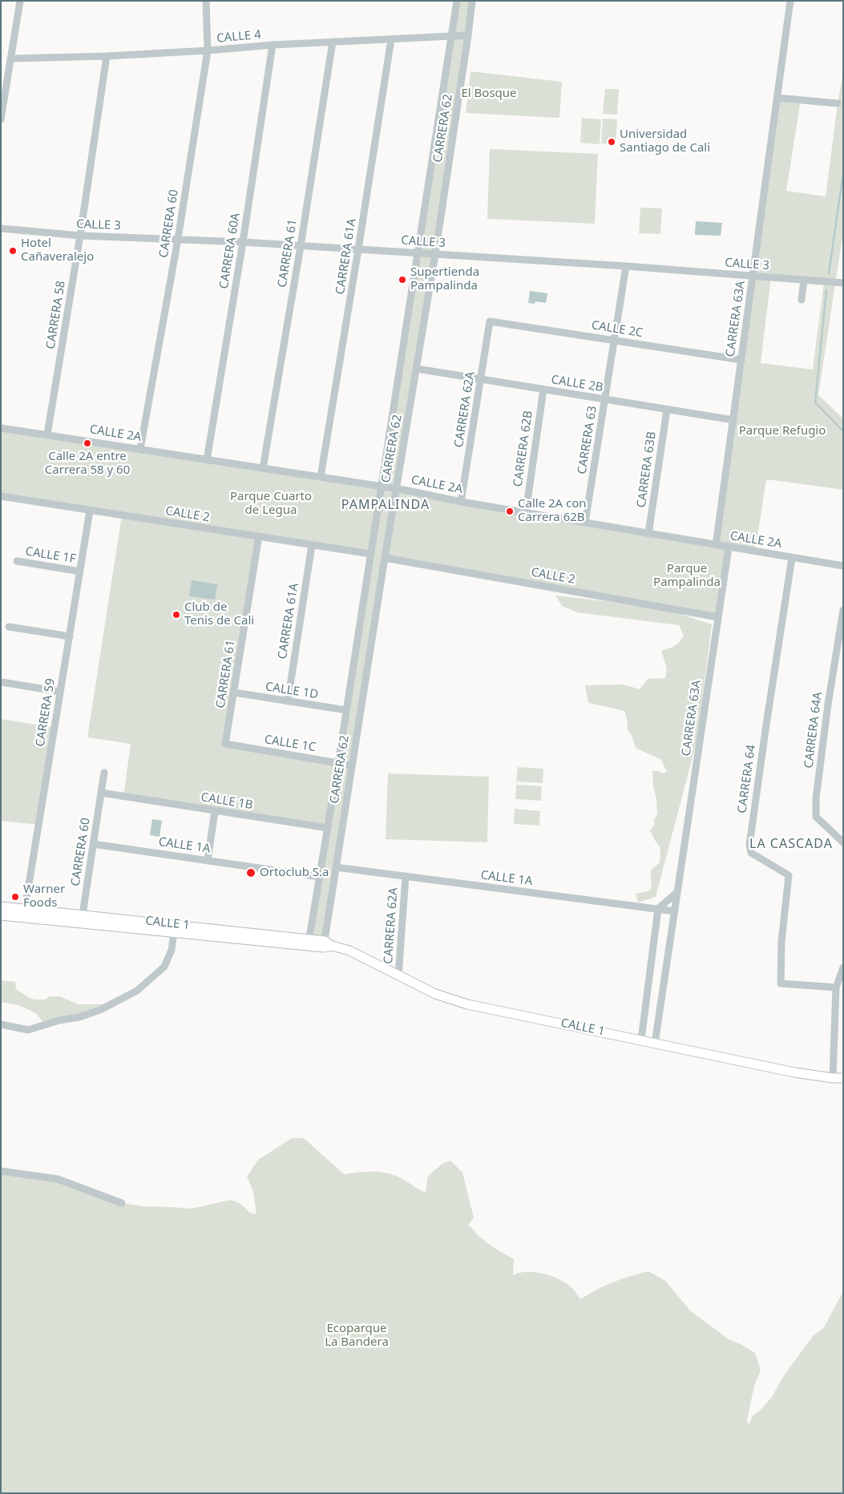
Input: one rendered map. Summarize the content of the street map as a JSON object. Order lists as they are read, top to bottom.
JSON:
{
  "streets": {
    "main road": ["CALLE 1"],
    "street": [
      "CALLE 4",
      "CARRERA 62",
      "CARRERA 60",
      "CALLE 3",
      "CARRERA 60A",
      "CARRERA 61",
      "CARRERA 61A",
      "CARRERA 58",
      "CARRERA 63A",
      "CALLE 2C",
      "CALLE 2B",
      "CARRERA 62A",
      "CALLE 2A",
      "CARRERA 63",
      "CARRERA 62B",
      "CARRERA 63B",
      "CALLE 2",
      "CALLE 1F",
      "CALLE 1D",
      "CARRERA 59",
      "CARRERA 64A",
      "CALLE 1C",
      "CARRERA 64",
      "CALLE 1B",
      "CALLE 1A"
    ]
  },
  "crossings": [
    ["CALLE 4", "CARRERA 62"],
    ["CALLE 4", "CARRERA 60"],
    ["CALLE 4", "CARRERA 60A"],
    ["CALLE 4", "CARRERA 61"],
    ["CALLE 4", "CARRERA 61A"],
    ["CALLE 4", "CARRERA 58"],
    ["CARRERA 62", "CALLE 3"],
    ["CARRERA 62", "CALLE 2B"],
    ["CARRERA 62", "CALLE 2A"],
    ["CARRERA 62", "CALLE 2"],
    ["CARRERA 62", "CALLE 1D"],
    ["CARRERA 62", "CALLE 1C"],
    ["CARRERA 62", "CALLE 1B"],
    ["CARRERA 62", "CALLE 1A"],
    ["CARRERA 62", "CALLE 1"],
    ["CARRERA 60", "CALLE 3"],
    ["CARRERA 60", "CALLE 2A"],
    ["CARRERA 60", "CALLE 1B"],
    ["CARRERA 60", "CALLE 1A"],
    ["CARRERA 60", "CALLE 1"],
    ["CALLE 3", "CARRERA 60A"],
    ["CALLE 3", "CARRERA 61"],
    ["CALLE 3", "CARRERA 61A"],
    ["CALLE 3", "CARRERA 58"],
    ["CALLE 3", "CARRERA 63A"],
    ["CALLE 3", "CARRERA 63"],
    ["CARRERA 60A", "CALLE 2A"],
    ["CARRERA 61", "CALLE 2A"],
    ["CARRERA 61", "CALLE 2"],
    ["CARRERA 61", "CALLE 1D"],
    ["CARRERA 61", "CALLE 1C"],
    ["CARRERA 61A", "CALLE 2A"],
    ["CARRERA 61A", "CALLE 2"],
    ["CARRERA 61A", "CALLE 1D"],
    ["CARRERA 58", "CALLE 2A"],
    ["CARRERA 63A", "CALLE 2C"],
    ["CARRERA 63A", "CALLE 2B"],
    ["CARRERA 63A", "CALLE 2A"],
    ["CARRERA 63A", "CALLE 2"],
    ["CARRERA 63A", "CALLE 1A"],
    ["CARRERA 63A", "CALLE 1"],
    ["CALLE 2C", "CARRERA 62A"],
    ["CALLE 2C", "CARRERA 63"],
    ["CALLE 2B", "CARRERA 62A"],
    ["CALLE 2B", "CARRERA 63"],
    ["CALLE 2B", "CARRERA 62B"],
    ["CALLE 2B", "CARRERA 63B"],
    ["CARRERA 62A", "CALLE 2A"],
    ["CARRERA 62A", "CALLE 1A"],
    ["CARRERA 62A", "CALLE 1"],
    ["CALLE 2A", "CARRERA 63"],
    ["CALLE 2A", "CARRERA 62B"],
    ["CALLE 2A", "CARRERA 63B"],
    ["CALLE 2A", "CARRERA 64"],
    ["CALLE 2", "CARRERA 59"],
    ["CALLE 1F", "CARRERA 59"],
    ["CARRERA 59", "CALLE 1"]
  ],
  "districts": ["PAMPALINDA", "LA CASCADA"],
  "parks": [
    "El Bosque",
    "Parque Refugio",
    "Parque Cuarto de Legua",
    "Parque Pampalinda",
    "Ecoparque La Bandera"
  ],
  "places": [
    "Universidad Santiago de Cali",
    "Hotel Cañaveralejo",
    "Supertienda Pampalinda",
    "Calle 2A entre Carrera 58 y 60",
    "Calle 2A con Carrera 62B",
    "Club de Tenis de Cali",
    "Ortoclub S.a",
    "Warner Foods"
  ]
}
